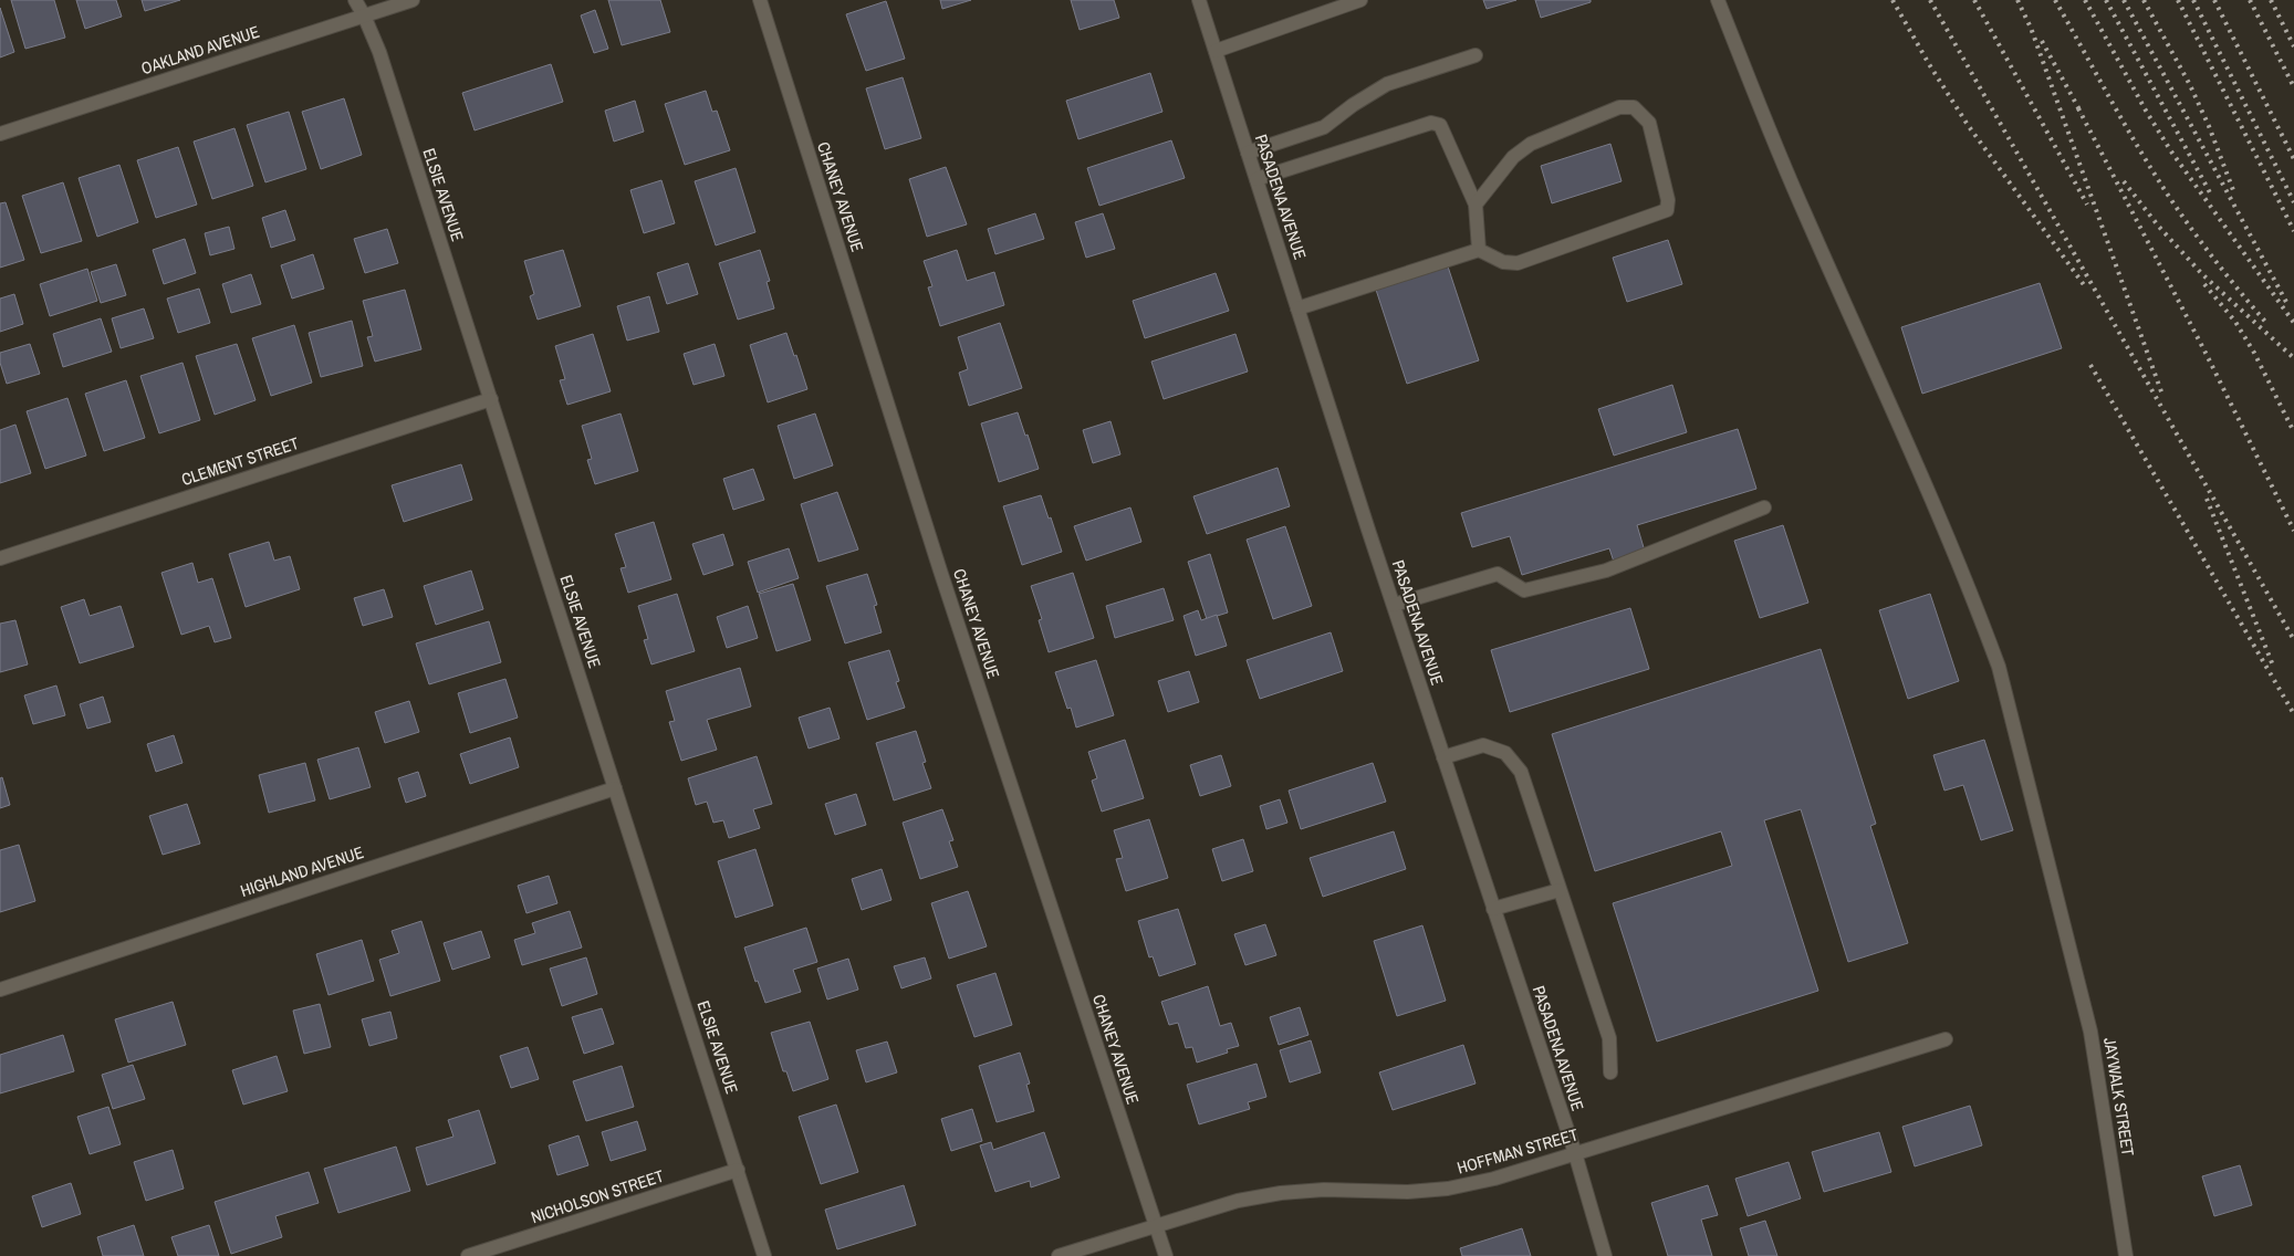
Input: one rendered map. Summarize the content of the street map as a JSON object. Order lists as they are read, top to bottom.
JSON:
{
  "streets": {
    "street": [
      "OAKLAND AVENUE",
      "ELSIE AVENUE",
      "CHANEY AVENUE",
      "PASADENA AVENUE",
      "CLEMENT STREET",
      "HIGHLAND AVENUE",
      "JAYWALK STREET",
      "HOFFMAN STREET",
      "NICHOLSON STREET"
    ]
  },
  "crossings": [
    ["OAKLAND AVENUE", "ELSIE AVENUE"],
    ["ELSIE AVENUE", "CLEMENT STREET"],
    ["ELSIE AVENUE", "HIGHLAND AVENUE"],
    ["ELSIE AVENUE", "NICHOLSON STREET"],
    ["CHANEY AVENUE", "HOFFMAN STREET"],
    ["PASADENA AVENUE", "HOFFMAN STREET"]
  ]
}
